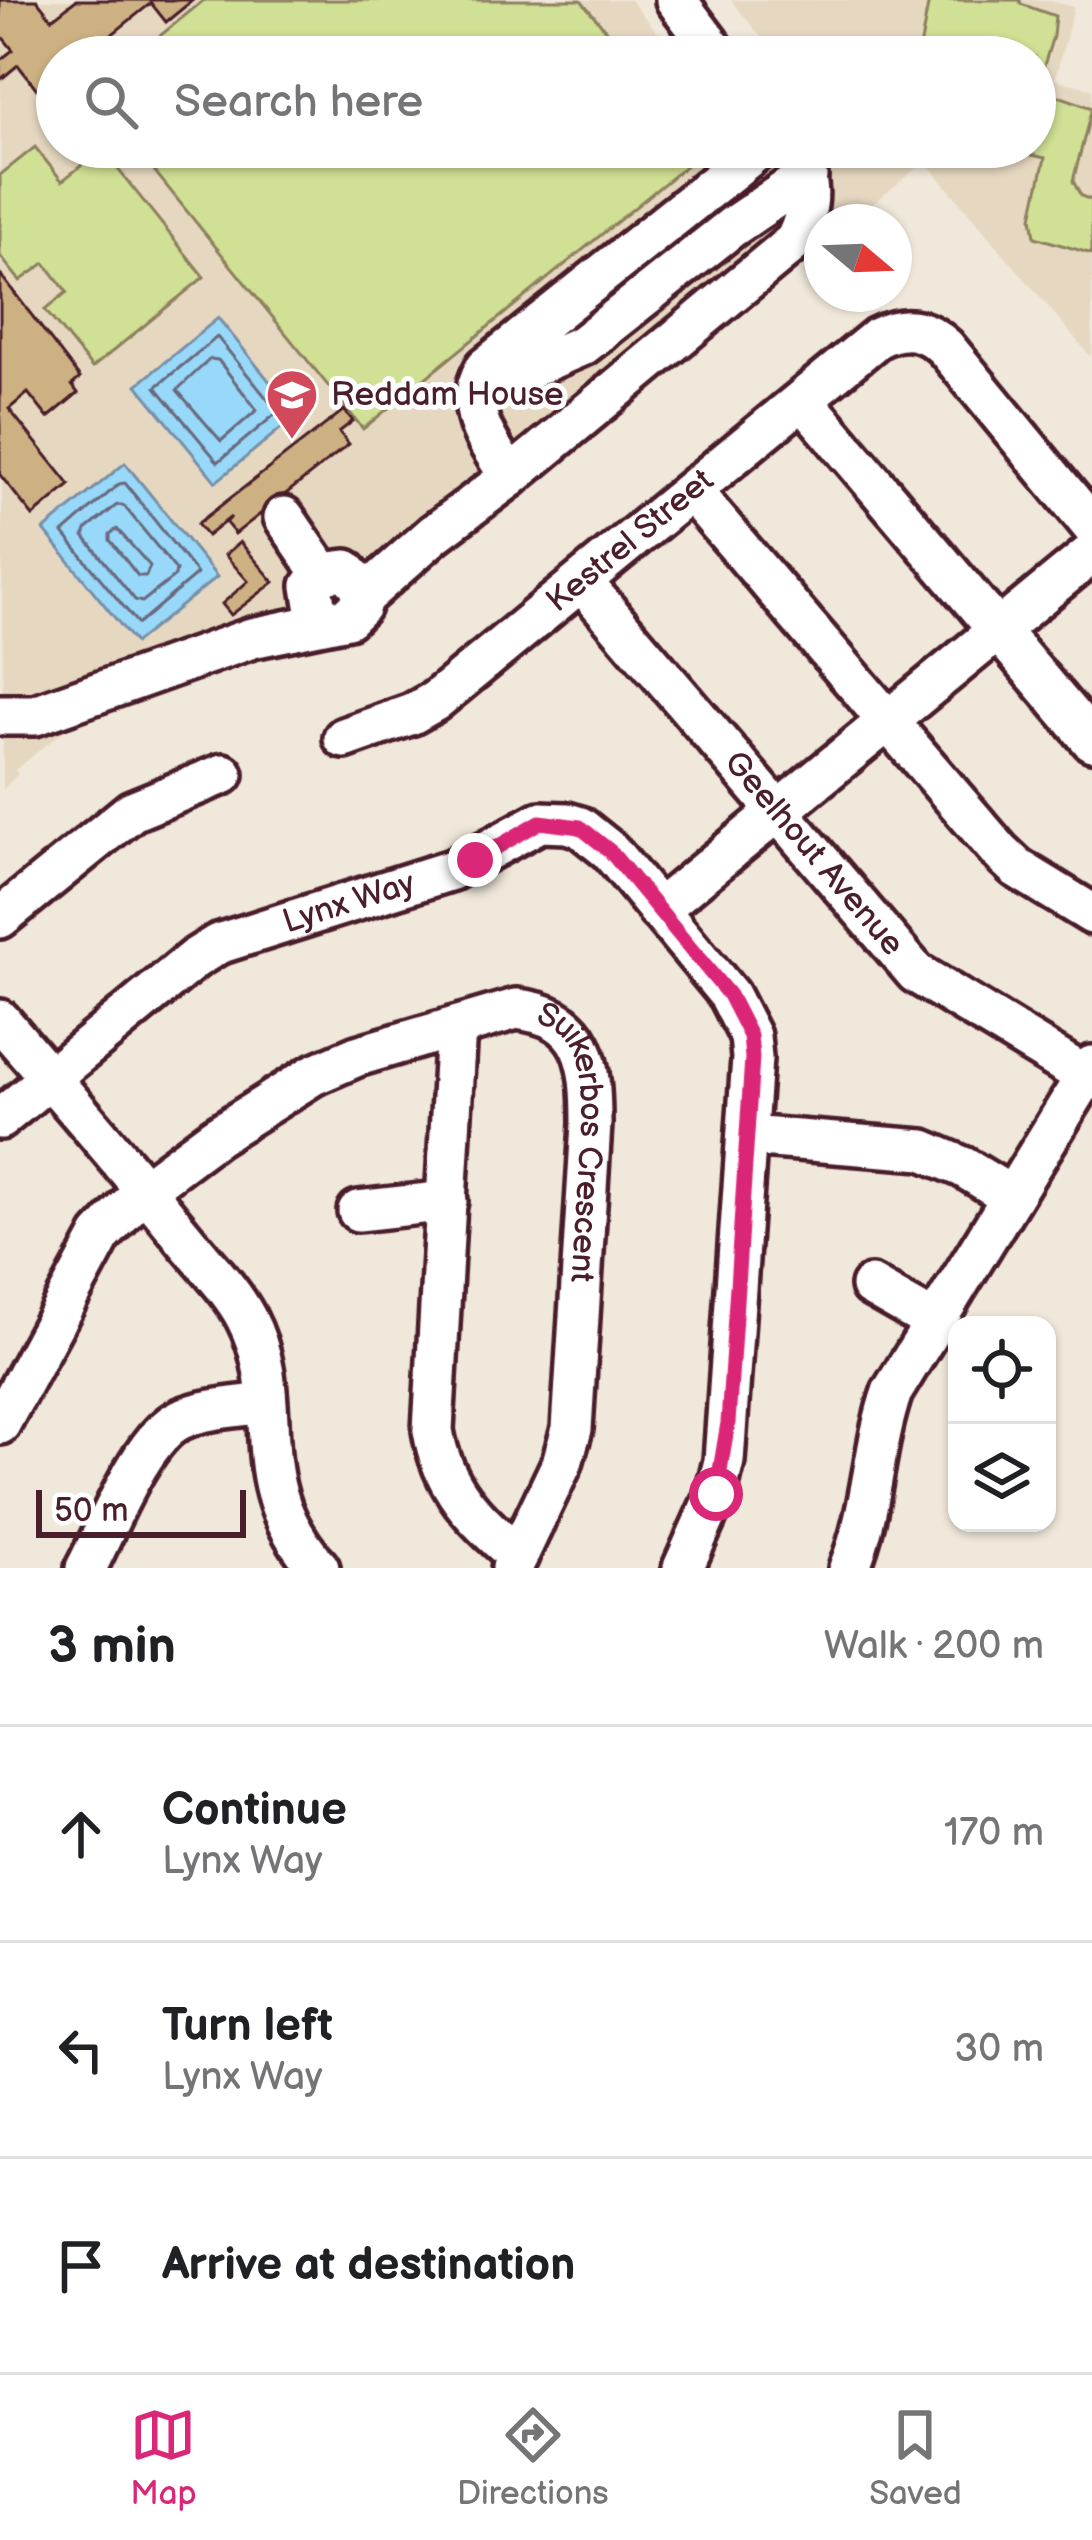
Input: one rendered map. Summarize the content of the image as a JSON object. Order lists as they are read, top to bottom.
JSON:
{
  "streets": {
    "street": [
      "Kestrel Street",
      "Geelhout Avenue",
      "Lynx Way",
      "Suikerbos Crescent"
    ]
  },
  "crossings": [
    ["Kestrel Street", "Geelhout Avenue"]
  ],
  "places": {
    "school or university": ["Reddam House"]
  },
  "scale_bar": "50 m",
  "north": "right",
  "page": {
    "search": "Search here",
    "scale": "50 m",
    "heading": ["3 min", "Walk · 200 m"],
    "list": [
      ["Continue", "Lynx Way", "170 m"],
      ["Turn left", "Lynx Way", "30 m"],
      "Arrive at destination"
    ],
    "nav": ["Map", "Directions", "Saved"]
  }
}
